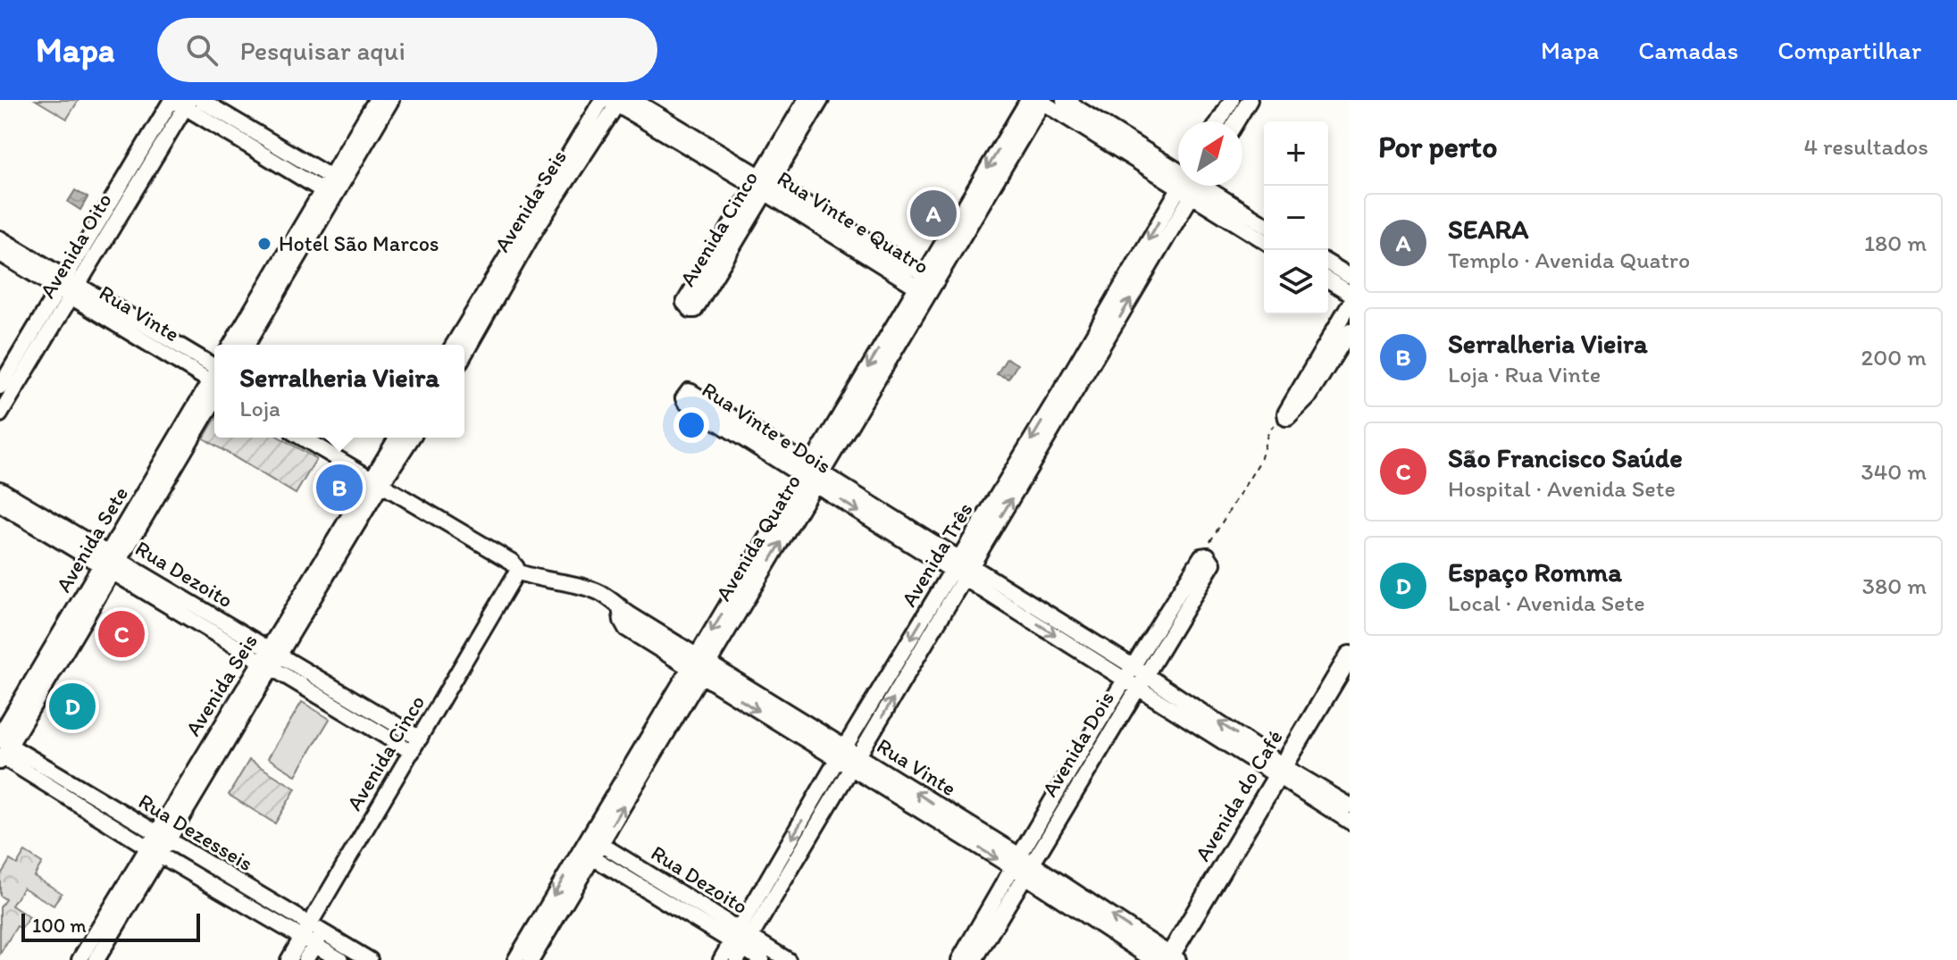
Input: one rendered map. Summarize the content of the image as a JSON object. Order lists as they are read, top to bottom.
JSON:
{
  "streets": {
    "main road": ["Avenida do Café"],
    "street": [
      "Avenida Seis",
      "Rua Vinte e Quatro",
      "Avenida Cinco",
      "Avenida Oito",
      "Rua Vinte",
      "Rua Vinte e Dois",
      "Avenida Quatro",
      "Avenida Sete",
      "Avenida Três",
      "Rua Dezoito",
      "Avenida Dois",
      "Rua Dezesseis"
    ]
  },
  "crossings": [
    ["Avenida Seis", "Rua Vinte e Quatro"],
    ["Avenida Seis", "Rua Dezoito"],
    ["Avenida Seis", "Rua Dezesseis"],
    ["Rua Vinte e Quatro", "Avenida Cinco"],
    ["Rua Vinte e Quatro", "Avenida Quatro"],
    ["Avenida Cinco", "Rua Vinte"],
    ["Avenida Cinco", "Rua Dezoito"],
    ["Avenida Cinco", "Rua Dezesseis"],
    ["Avenida Oito", "Rua Vinte"],
    ["Rua Vinte", "Avenida Quatro"],
    ["Rua Vinte", "Avenida Três"],
    ["Rua Vinte", "Avenida Dois"],
    ["Rua Vinte", "Avenida do Café"],
    ["Rua Vinte e Dois", "Avenida Quatro"],
    ["Rua Vinte e Dois", "Avenida Três"],
    ["Rua Vinte e Dois", "Avenida Dois"],
    ["Rua Vinte e Dois", "Avenida do Café"],
    ["Avenida Quatro", "Rua Dezoito"],
    ["Avenida Sete", "Rua Dezoito"],
    ["Avenida Sete", "Rua Dezesseis"],
    ["Avenida Três", "Rua Dezoito"]
  ],
  "places": ["Hotel São Marcos"],
  "scale_bar": "100 m",
  "north": "top right",
  "page": {
    "header": "Mapa",
    "search": "Pesquisar aqui",
    "nav": ["Mapa", "Camadas", "Compartilhar"],
    "heading": ["Por perto", "4 resultados"],
    "map_buttons": ["+", "−"],
    "pins": [
      "A",
      "B",
      "C",
      "D"
    ],
    "list": [
      {
        "mark": "A",
        "name": "SEARA",
        "note": "Templo · Avenida Quatro",
        "value": "180 m"
      },
      {
        "mark": "B",
        "name": "Serralheria Vieira",
        "note": "Loja · Rua Vinte",
        "value": "200 m"
      },
      {
        "mark": "C",
        "name": "São Francisco Saúde",
        "note": "Hospital · Avenida Sete",
        "value": "340 m"
      },
      {
        "mark": "D",
        "name": "Espaço Romma",
        "note": "Local · Avenida Sete",
        "value": "380 m"
      }
    ],
    "popup": ["Serralheria Vieira", "Loja"],
    "scale": "100 m"
  }
}
